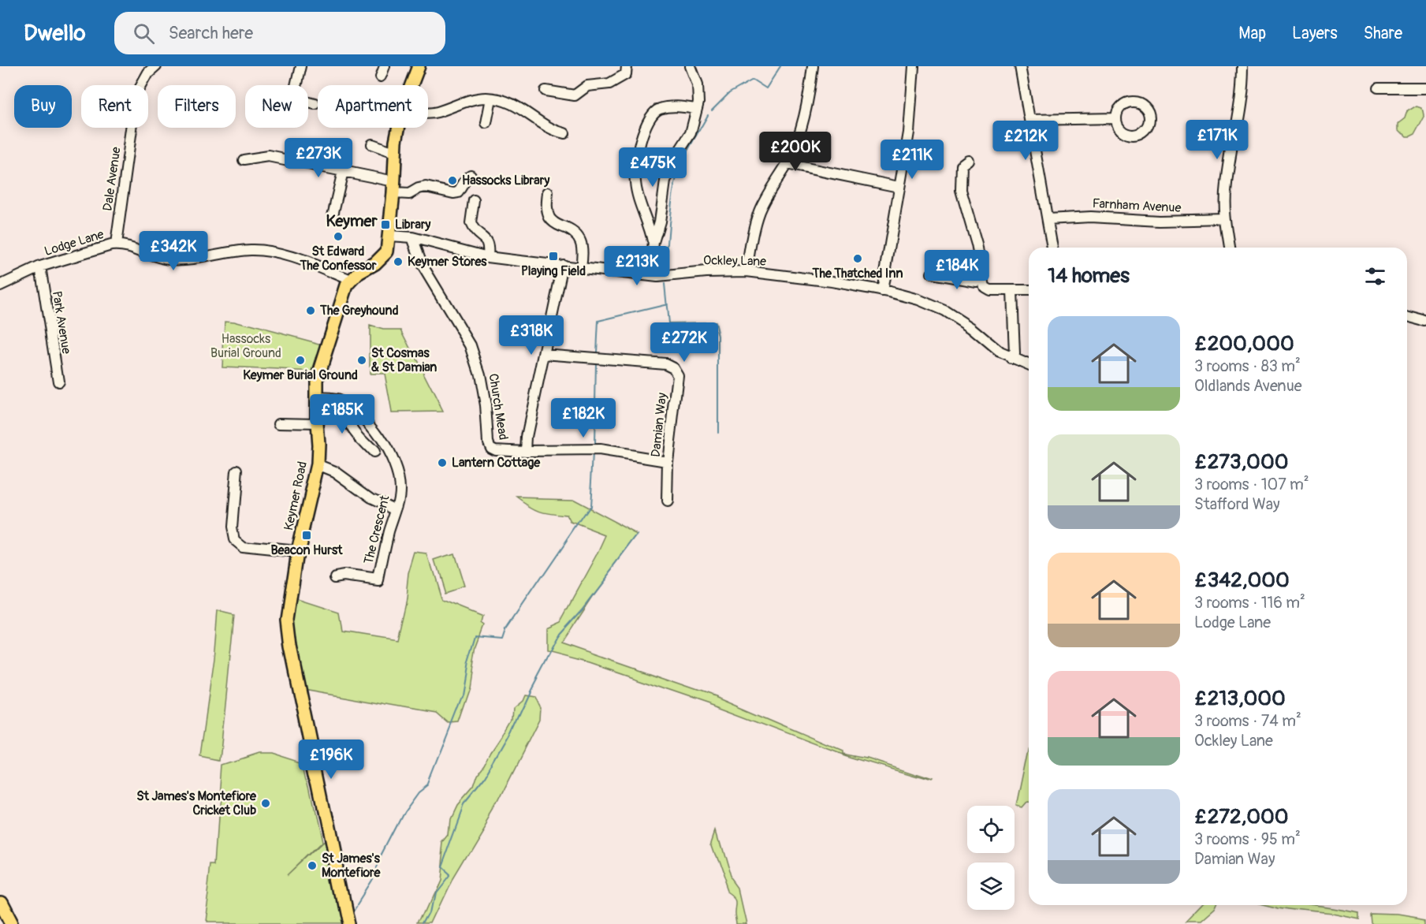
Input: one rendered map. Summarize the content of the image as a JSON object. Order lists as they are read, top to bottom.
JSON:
{
  "streets": {
    "main road": ["Keymer Road"],
    "street": [
      "Dale Avenue",
      "Farnham Avenue",
      "Lodge Lane",
      "Ockley Lane",
      "Park Avenue",
      "Church Mead",
      "Damian Way",
      "The Crescent"
    ]
  },
  "crossings": [
    ["Dale Avenue", "Lodge Lane"],
    ["Lodge Lane", "Park Avenue"],
    ["Lodge Lane", "Keymer Road"],
    ["Ockley Lane", "Church Mead"],
    ["Church Mead", "Damian Way"],
    ["Keymer Road", "The Crescent"]
  ],
  "districts": ["Keymer"],
  "parks": ["Hassocks Burial Ground"],
  "places": {
    "other": [
      "Hassocks Library",
      "St Edward The Confessor",
      "The Thatched Inn",
      "Keymer Stores",
      "The Greyhound",
      "Keymer Burial Ground",
      "St Cosmas & St Damian",
      "Lantern Cottage",
      "St James's Montefiore Cricket Club",
      "St James's Montefiore"
    ],
    "transit": ["Library", "Playing Field", "Beacon Hurst"]
  },
  "page": {
    "header": "Dwello",
    "search": "Search here",
    "nav": ["Map", "Layers", "Share"],
    "chip": [
      "Buy",
      "Rent",
      "Filters",
      "New",
      "Apartment"
    ],
    "price": [
      "£171K",
      "£212K",
      "£200K",
      "£273K",
      "£211K",
      "£475K",
      "£342K",
      "£213K",
      "£184K",
      "£318K",
      "£272K",
      "£185K",
      "£182K",
      "£196K"
    ],
    "heading": "14 homes",
    "list": [
      {
        "name": "£200,000",
        "note": "3 rooms · 83 m² · Oldlands Avenue"
      },
      {
        "name": "£273,000",
        "note": "3 rooms · 107 m² · Stafford Way"
      },
      {
        "name": "£342,000",
        "note": "3 rooms · 116 m² · Lodge Lane"
      },
      {
        "name": "£213,000",
        "note": "3 rooms · 74 m² · Ockley Lane"
      },
      {
        "name": "£272,000",
        "note": "3 rooms · 95 m² · Damian Way"
      }
    ]
  }
}
